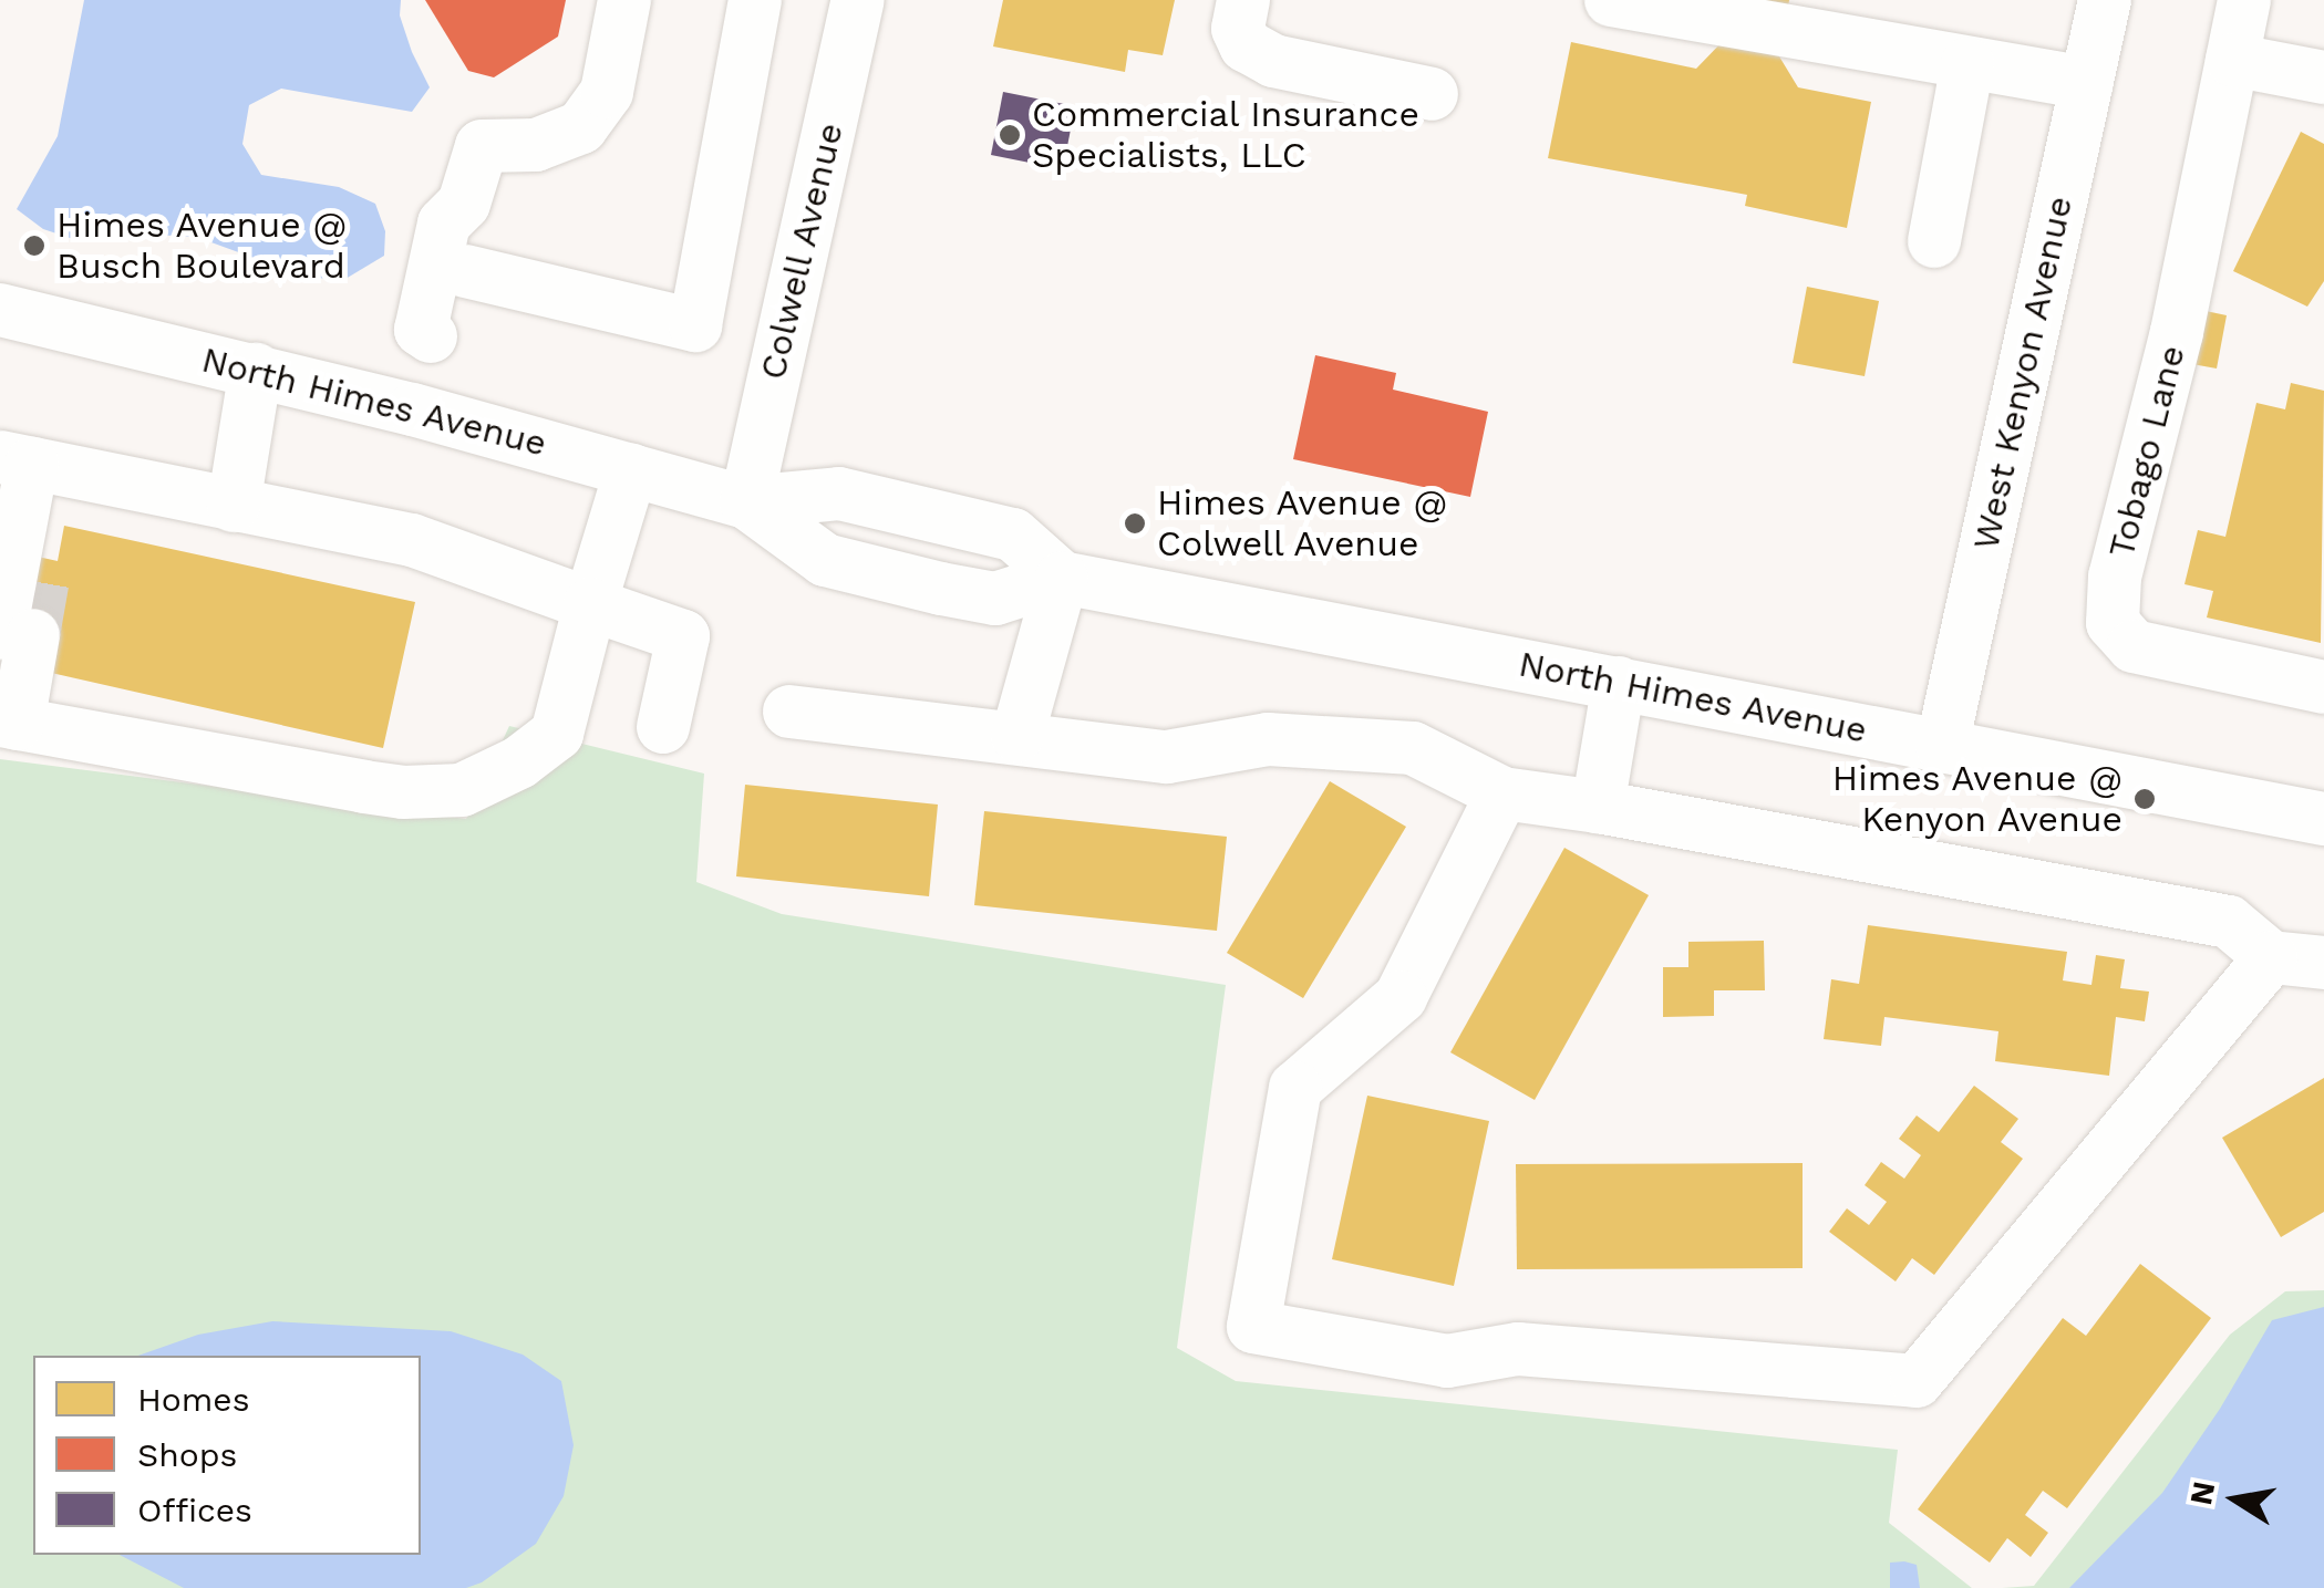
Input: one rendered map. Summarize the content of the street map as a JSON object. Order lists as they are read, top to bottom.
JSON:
{
  "streets": {
    "street": [
      "Colwell Avenue",
      "West Kenyon Avenue",
      "North Himes Avenue",
      "Tobago Lane"
    ]
  },
  "crossings": [
    ["Colwell Avenue", "North Himes Avenue"],
    ["West Kenyon Avenue", "North Himes Avenue"]
  ],
  "places": [
    "Commercial Insurance Specialists, LLC",
    "Himes Avenue @ Busch Boulevard",
    "Himes Avenue @ Colwell Avenue",
    "Himes Avenue @ Kenyon Avenue"
  ],
  "legend": ["Homes", "Shops", "Offices"],
  "north": "left"
}
